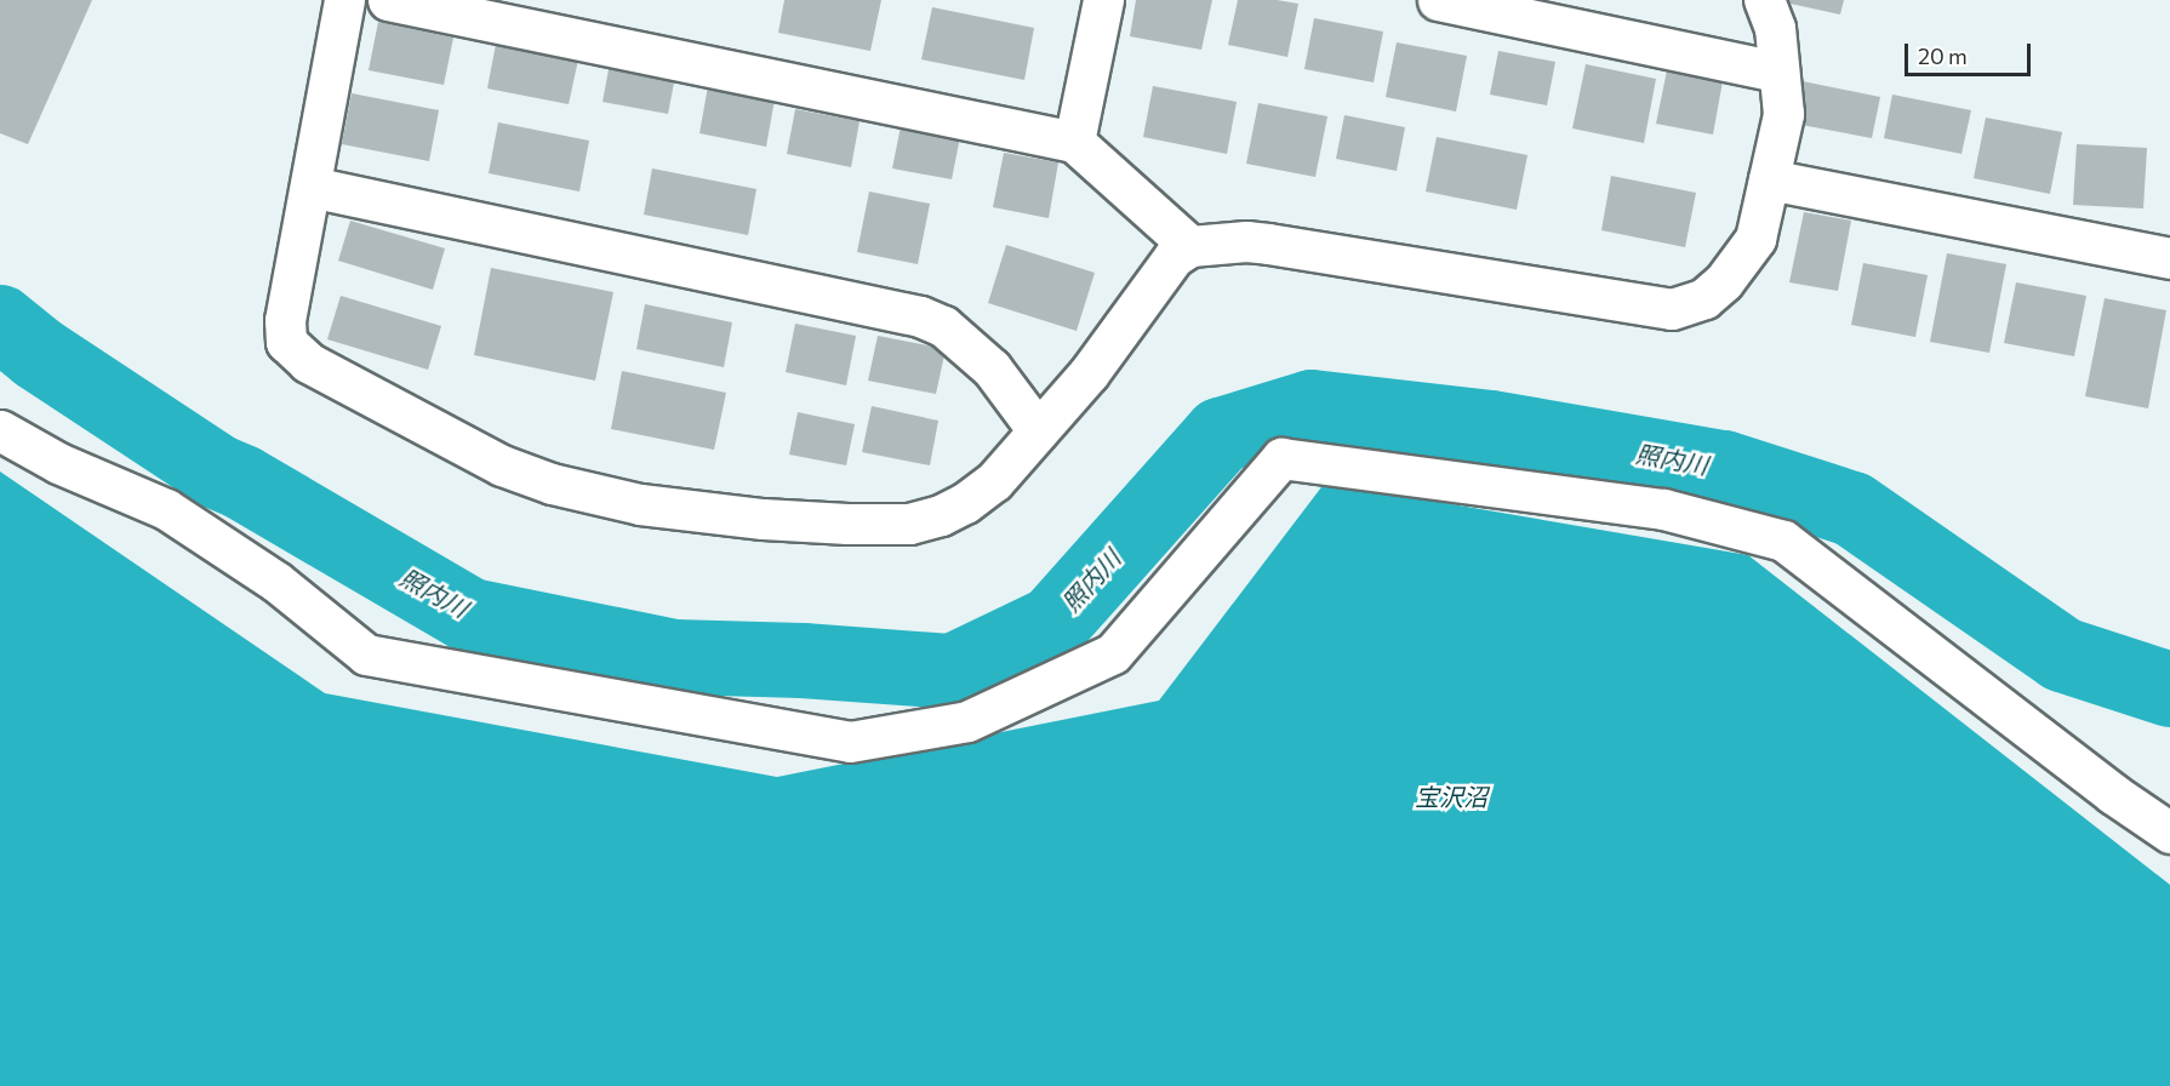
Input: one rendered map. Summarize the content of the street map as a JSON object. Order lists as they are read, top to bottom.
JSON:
{
  "water": ["照内川", "宝沢沼"],
  "scale_bar": "20 m"
}
